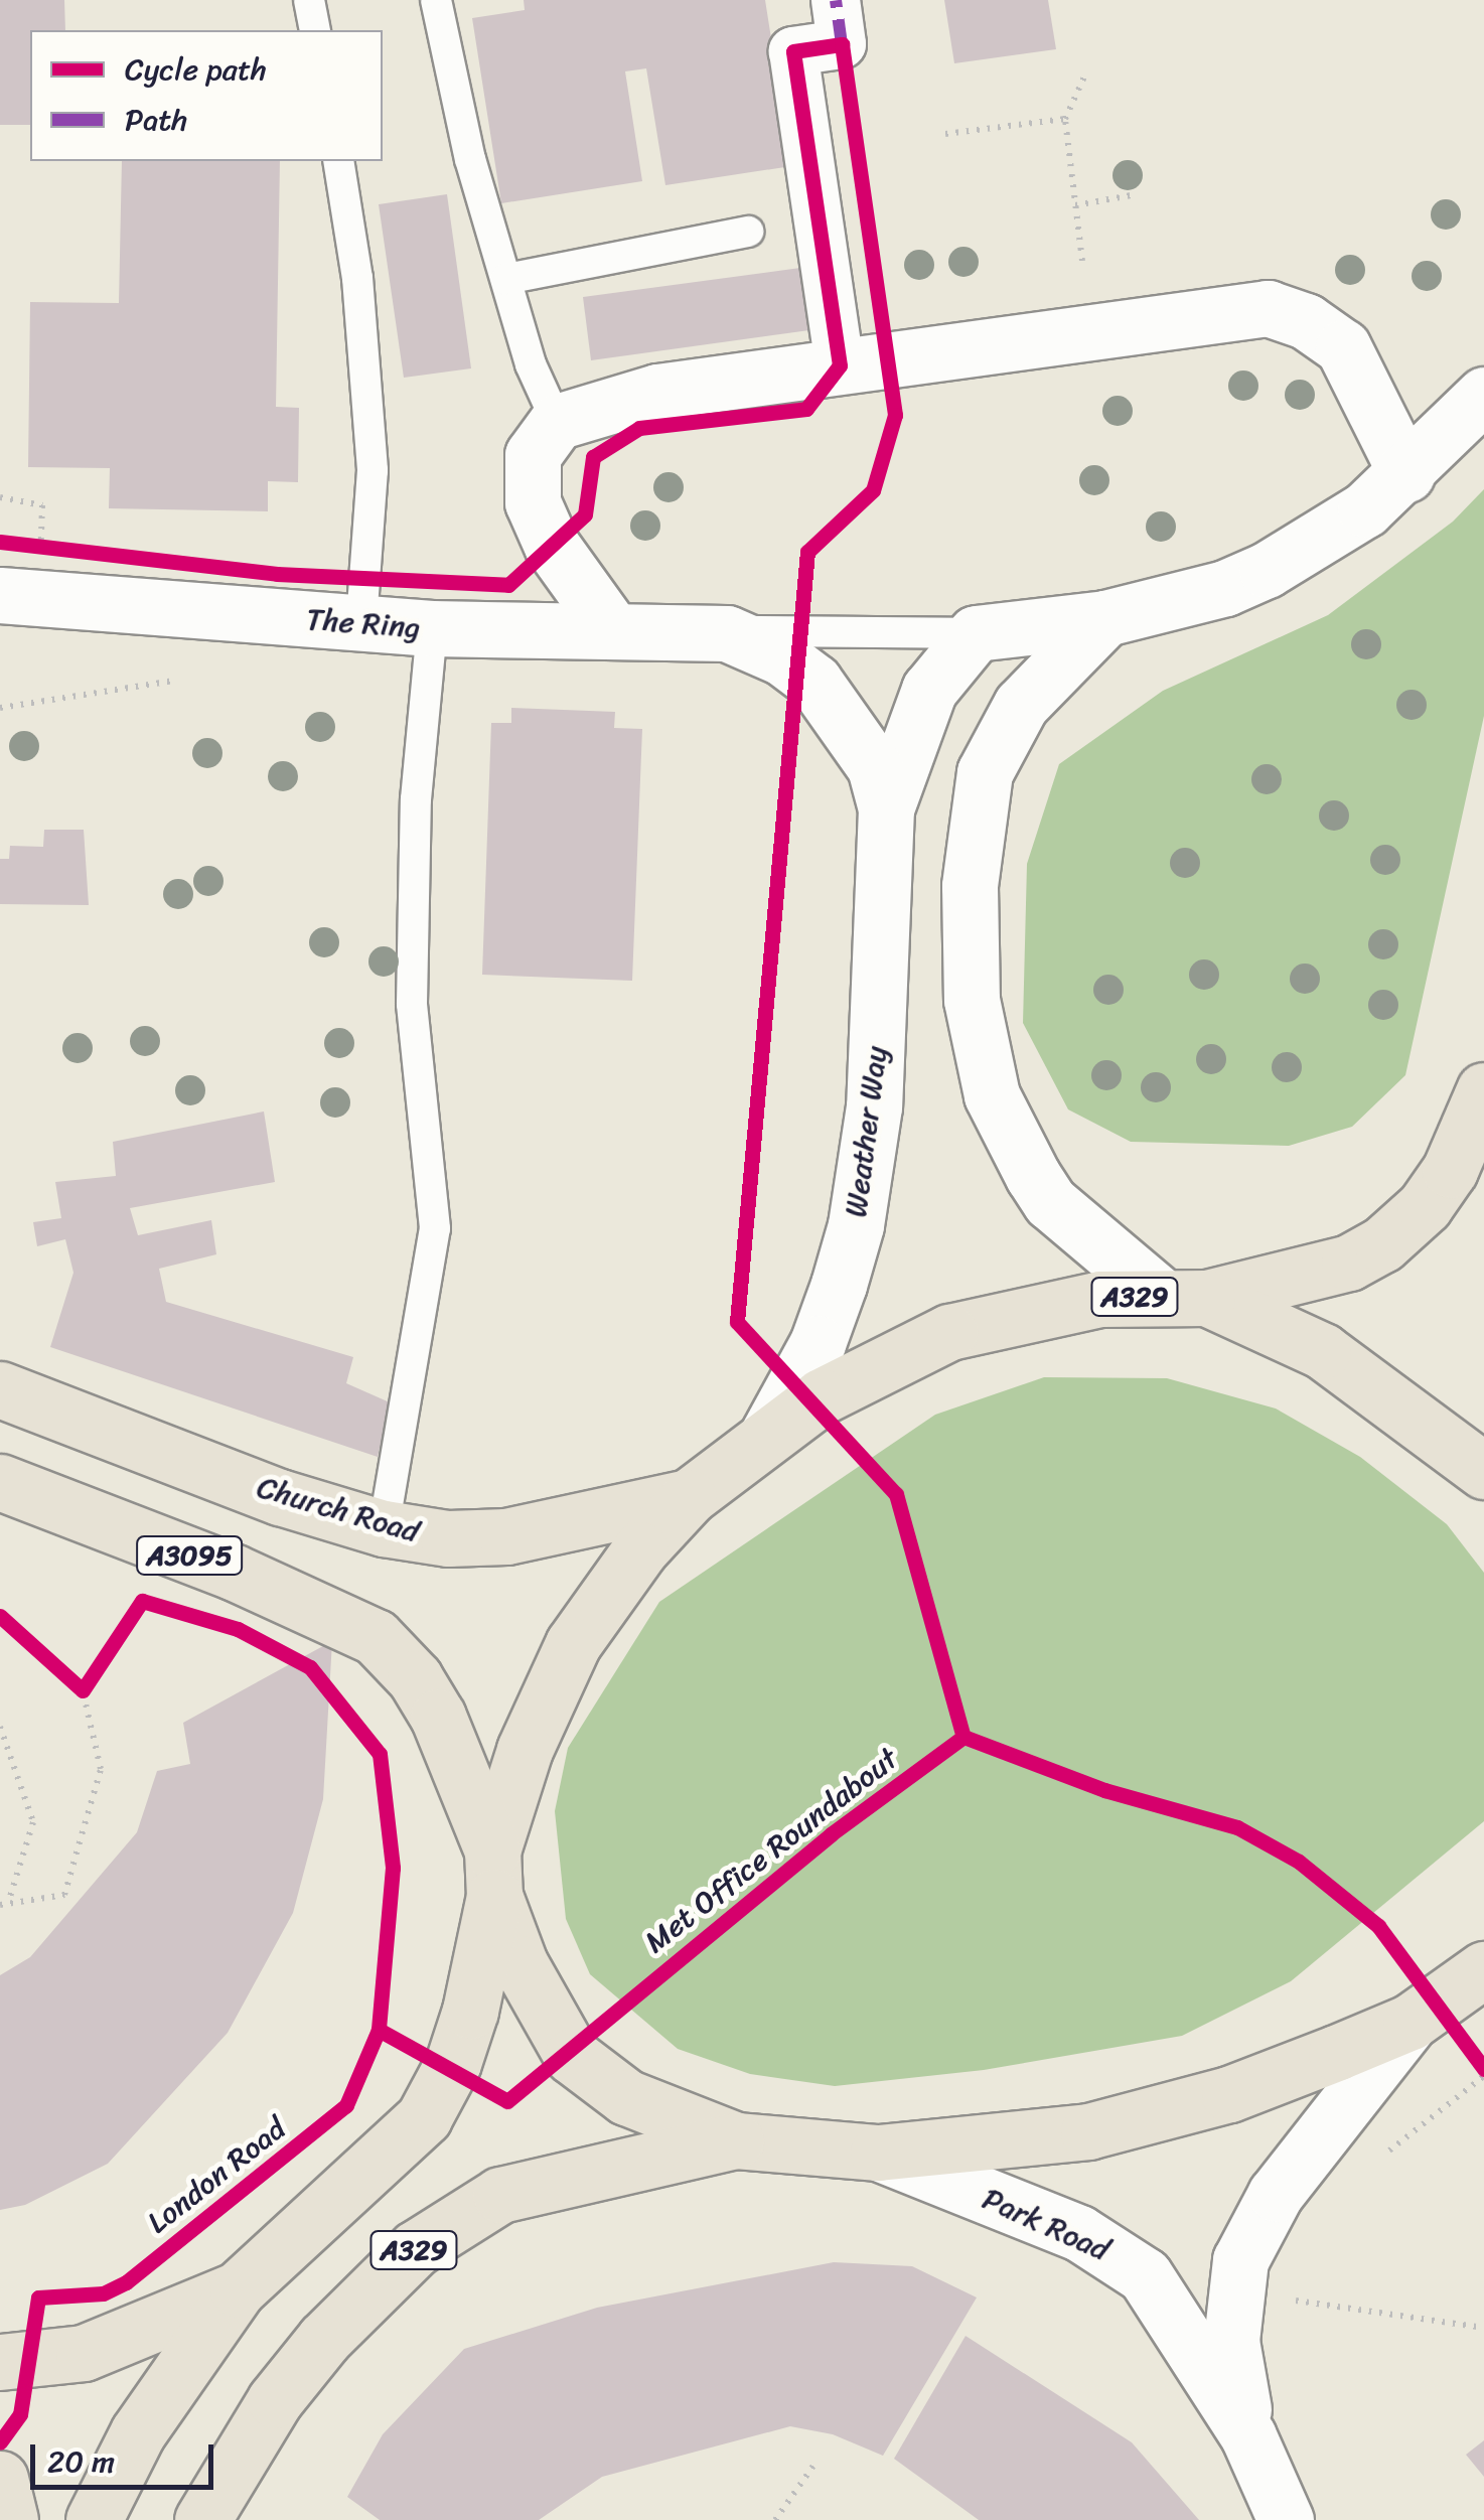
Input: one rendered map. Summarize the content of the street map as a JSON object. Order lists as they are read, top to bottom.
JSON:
{
  "streets": {
    "main road": ["A329", "Church Road", "A3095"],
    "street": ["The Ring", "Weather Way", "Park Road"],
    "cycle path": ["Met Office Roundabout", "London Road"]
  },
  "crossings": [
    ["The Ring", "Weather Way"],
    ["Weather Way", "A329"],
    ["A329", "Church Road"],
    ["A329", "A3095"],
    ["A329", "Park Road"]
  ],
  "legend": ["Cycle path", "Path"],
  "scale_bar": "20 m"
}
